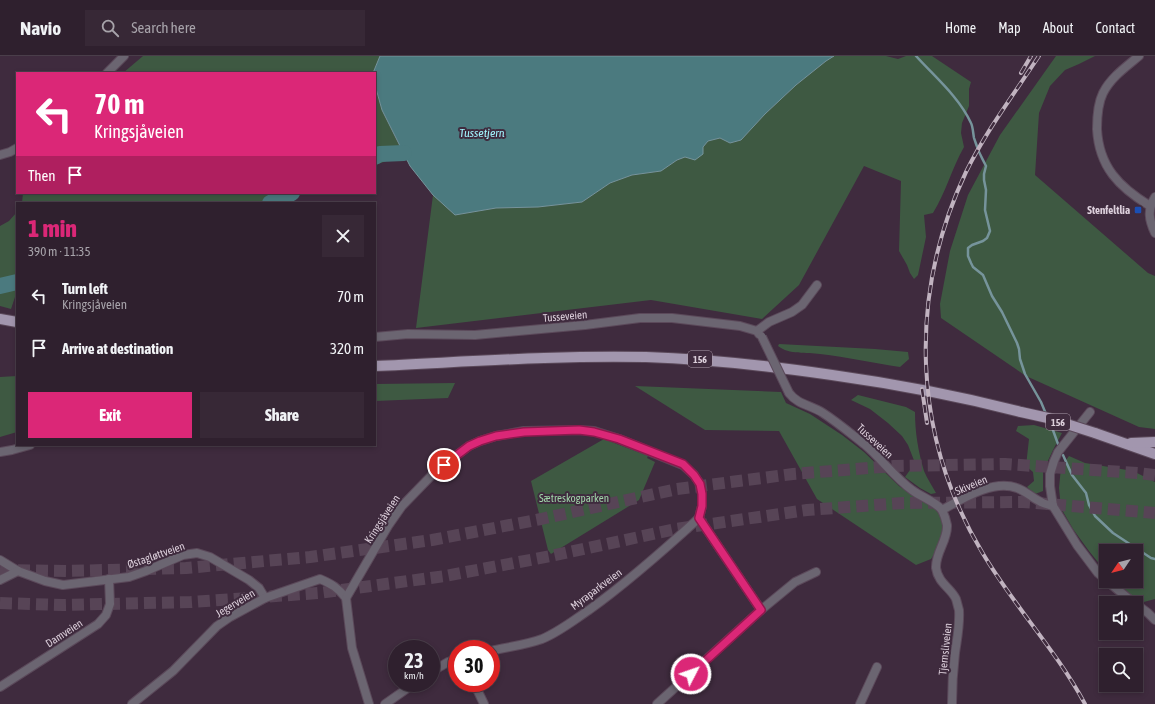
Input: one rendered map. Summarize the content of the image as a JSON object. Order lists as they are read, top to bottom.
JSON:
{
  "streets": {
    "main road": ["156"],
    "street": [
      "Tusseveien",
      "Skiveien",
      "Kringsjåveien",
      "Østagløttveien",
      "Myraparkveien",
      "Jegerveien",
      "Damveien",
      "Tjernsliveien"
    ]
  },
  "crossings": [
    ["Tusseveien", "Skiveien"],
    ["Tusseveien", "Tjernsliveien"],
    ["Skiveien", "Tjernsliveien"],
    ["Kringsjåveien", "Myraparkveien"],
    ["Kringsjåveien", "Jegerveien"],
    ["Østagløttveien", "Jegerveien"],
    ["Østagløttveien", "Damveien"]
  ],
  "water": ["Tussetjern"],
  "parks": ["Sætreskogparken"],
  "places": {
    "transit": ["Stenfeltlia"]
  },
  "north": "bottom left",
  "page": {
    "header": "Navio",
    "search": "Search here",
    "nav": [
      "Home",
      "Map",
      "About",
      "Contact"
    ],
    "turn": ["70 m", "Kringsjåveien"],
    "then": "Then",
    "heading": ["1 min", "390 m · 11:35"],
    "list": [
      {
        "name": "Turn left",
        "note": "Kringsjåveien",
        "value": "70 m"
      },
      {
        "name": "Arrive at destination",
        "value": "320 m"
      }
    ],
    "buttons": ["Exit", "Share"],
    "speed": "23 km/h",
    "limit": "30"
  }
}
